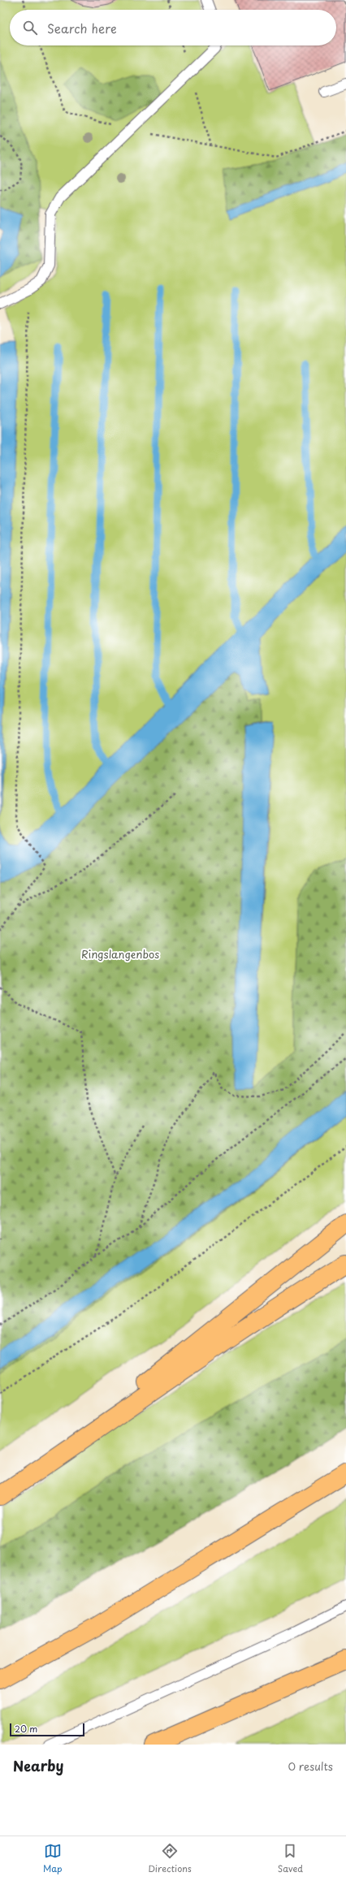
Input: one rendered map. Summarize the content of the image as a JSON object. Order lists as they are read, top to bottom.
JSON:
{
  "parks": ["Ringslangenbos"],
  "scale_bar": "20 m",
  "page": {
    "search": "Search here",
    "scale": "20 m",
    "heading": ["Nearby", "0 results"],
    "nav": ["Map", "Directions", "Saved"]
  }
}
